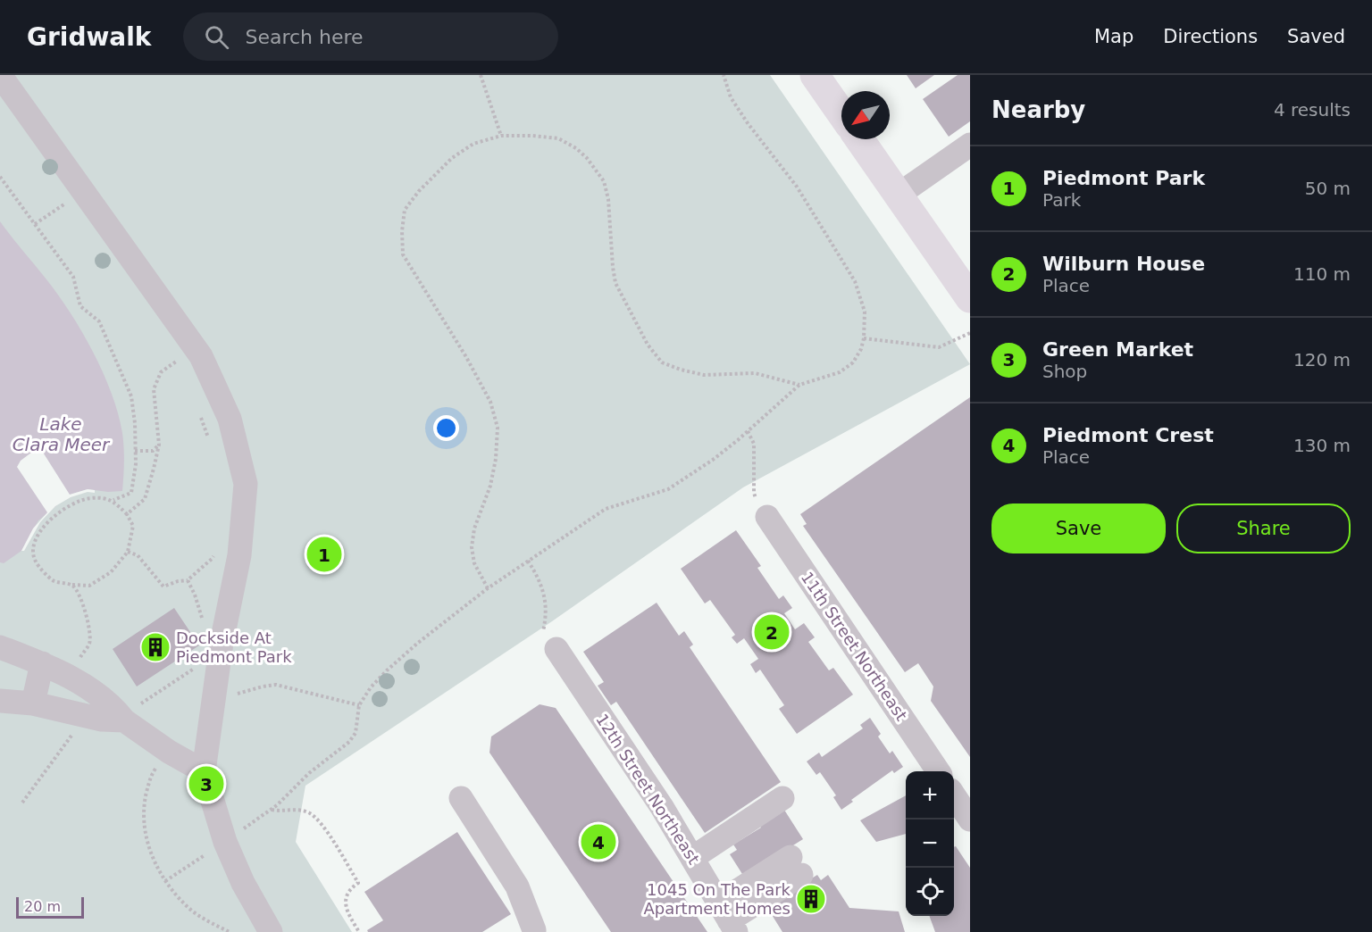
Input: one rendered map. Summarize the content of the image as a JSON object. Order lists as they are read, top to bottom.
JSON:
{
  "streets": {
    "street": ["11th Street Northeast", "12th Street Northeast"]
  },
  "water": ["Lake Clara Meer"],
  "places": {
    "building": ["Dockside At Piedmont Park", "1045 On The Park Apartment Homes"]
  },
  "scale_bar": "20 m",
  "north": "bottom left",
  "page": {
    "header": "Gridwalk",
    "search": "Search here",
    "nav": ["Map", "Directions", "Saved"],
    "heading": ["Nearby", "4 results"],
    "list": [
      {
        "mark": "1",
        "name": "Piedmont Park",
        "note": "Park",
        "value": "50 m"
      },
      {
        "mark": "2",
        "name": "Wilburn House",
        "note": "Place",
        "value": "110 m"
      },
      {
        "mark": "3",
        "name": "Green Market",
        "note": "Shop",
        "value": "120 m"
      },
      {
        "mark": "4",
        "name": "Piedmont Crest",
        "note": "Place",
        "value": "130 m"
      }
    ],
    "buttons": ["Save", "Share"],
    "pins": [
      "1",
      "2",
      "3",
      "4"
    ],
    "map_buttons": ["+", "−"],
    "scale": "20 m"
  }
}
